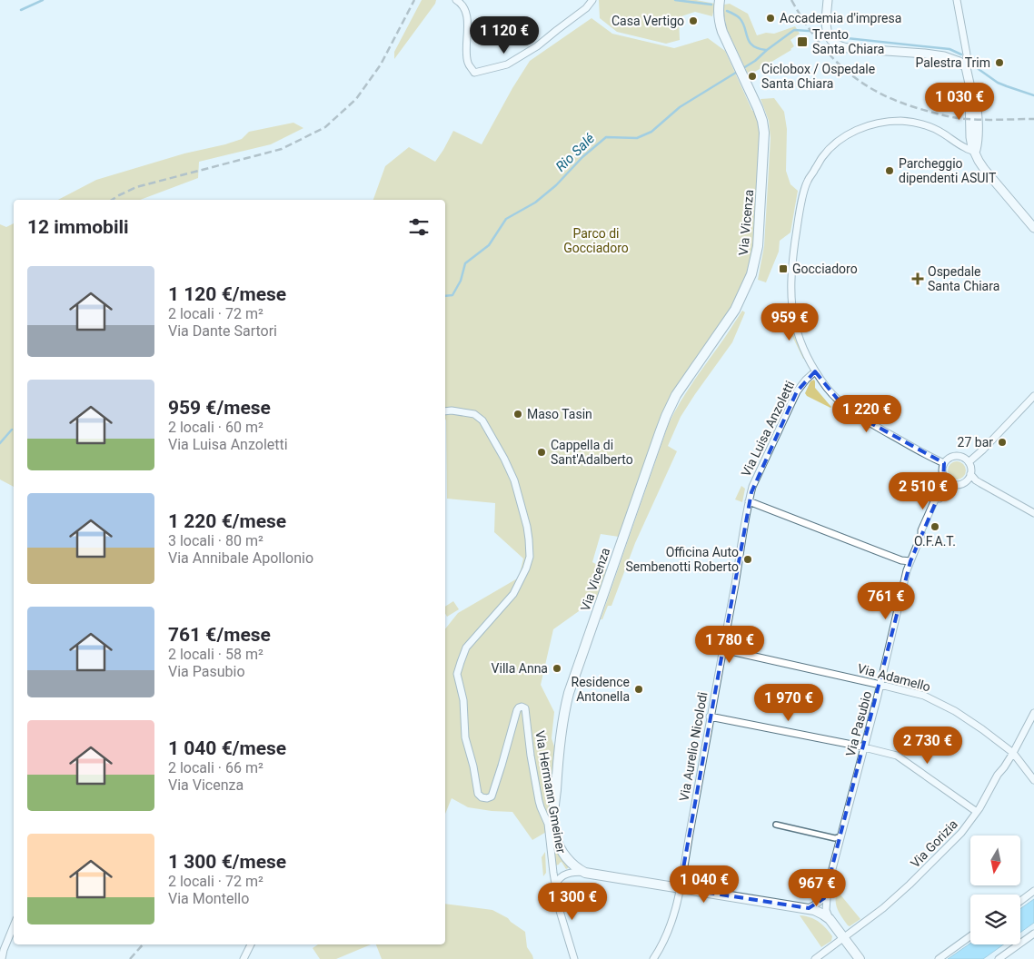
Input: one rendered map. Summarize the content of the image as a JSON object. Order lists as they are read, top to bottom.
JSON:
{
  "streets": {
    "main road": ["Via Vicenza"],
    "street": [
      "Via Luisa Anzoletti",
      "Via Adamello",
      "Via Pasubio",
      "Via Aurelio Nicolodi",
      "Via Hermann Gmeiner",
      "Via Gorizia"
    ]
  },
  "crossings": [
    ["Via Vicenza", "Via Pasubio"],
    ["Via Vicenza", "Via Aurelio Nicolodi"],
    ["Via Luisa Anzoletti", "Via Aurelio Nicolodi"],
    ["Via Adamello", "Via Pasubio"],
    ["Via Adamello", "Via Aurelio Nicolodi"],
    ["Via Adamello", "Via Gorizia"]
  ],
  "water": ["Rio Salé"],
  "parks": ["Parco di Gocciadoro"],
  "places": {
    "other": [
      "Accademia d'impresa",
      "Casa Vertigo",
      "Palestra Trim",
      "Ciclobox / Ospedale Santa Chiara",
      "Parcheggio dipendenti ASUIT",
      "Maso Tasin",
      "27 bar",
      "Cappella di Sant'Adalberto",
      "O.F.A.T.",
      "Officina Auto Sembenotti Roberto",
      "Villa Anna",
      "Residence Antonella"
    ],
    "transit": ["Trento Santa Chiara", "Gocciadoro"],
    "health": ["Ospedale Santa Chiara"]
  },
  "north": "bottom",
  "page": {
    "price": [
      "1 120 €",
      "1 030 €",
      "959 €",
      "1 220 €",
      "2 510 €",
      "761 €",
      "1 780 €",
      "1 970 €",
      "2 730 €",
      "1 040 €",
      "967 €",
      "1 300 €"
    ],
    "heading": "12 immobili",
    "list": [
      {
        "name": "1 120 €/mese",
        "note": "2 locali · 72 m² · Via Dante Sartori"
      },
      {
        "name": "959 €/mese",
        "note": "2 locali · 60 m² · Via Luisa Anzoletti"
      },
      {
        "name": "1 220 €/mese",
        "note": "3 locali · 80 m² · Via Annibale Apollonio"
      },
      {
        "name": "761 €/mese",
        "note": "2 locali · 58 m² · Via Pasubio"
      },
      {
        "name": "1 040 €/mese",
        "note": "2 locali · 66 m² · Via Vicenza"
      },
      {
        "name": "1 300 €/mese",
        "note": "2 locali · 72 m² · Via Montello"
      }
    ]
  }
}
